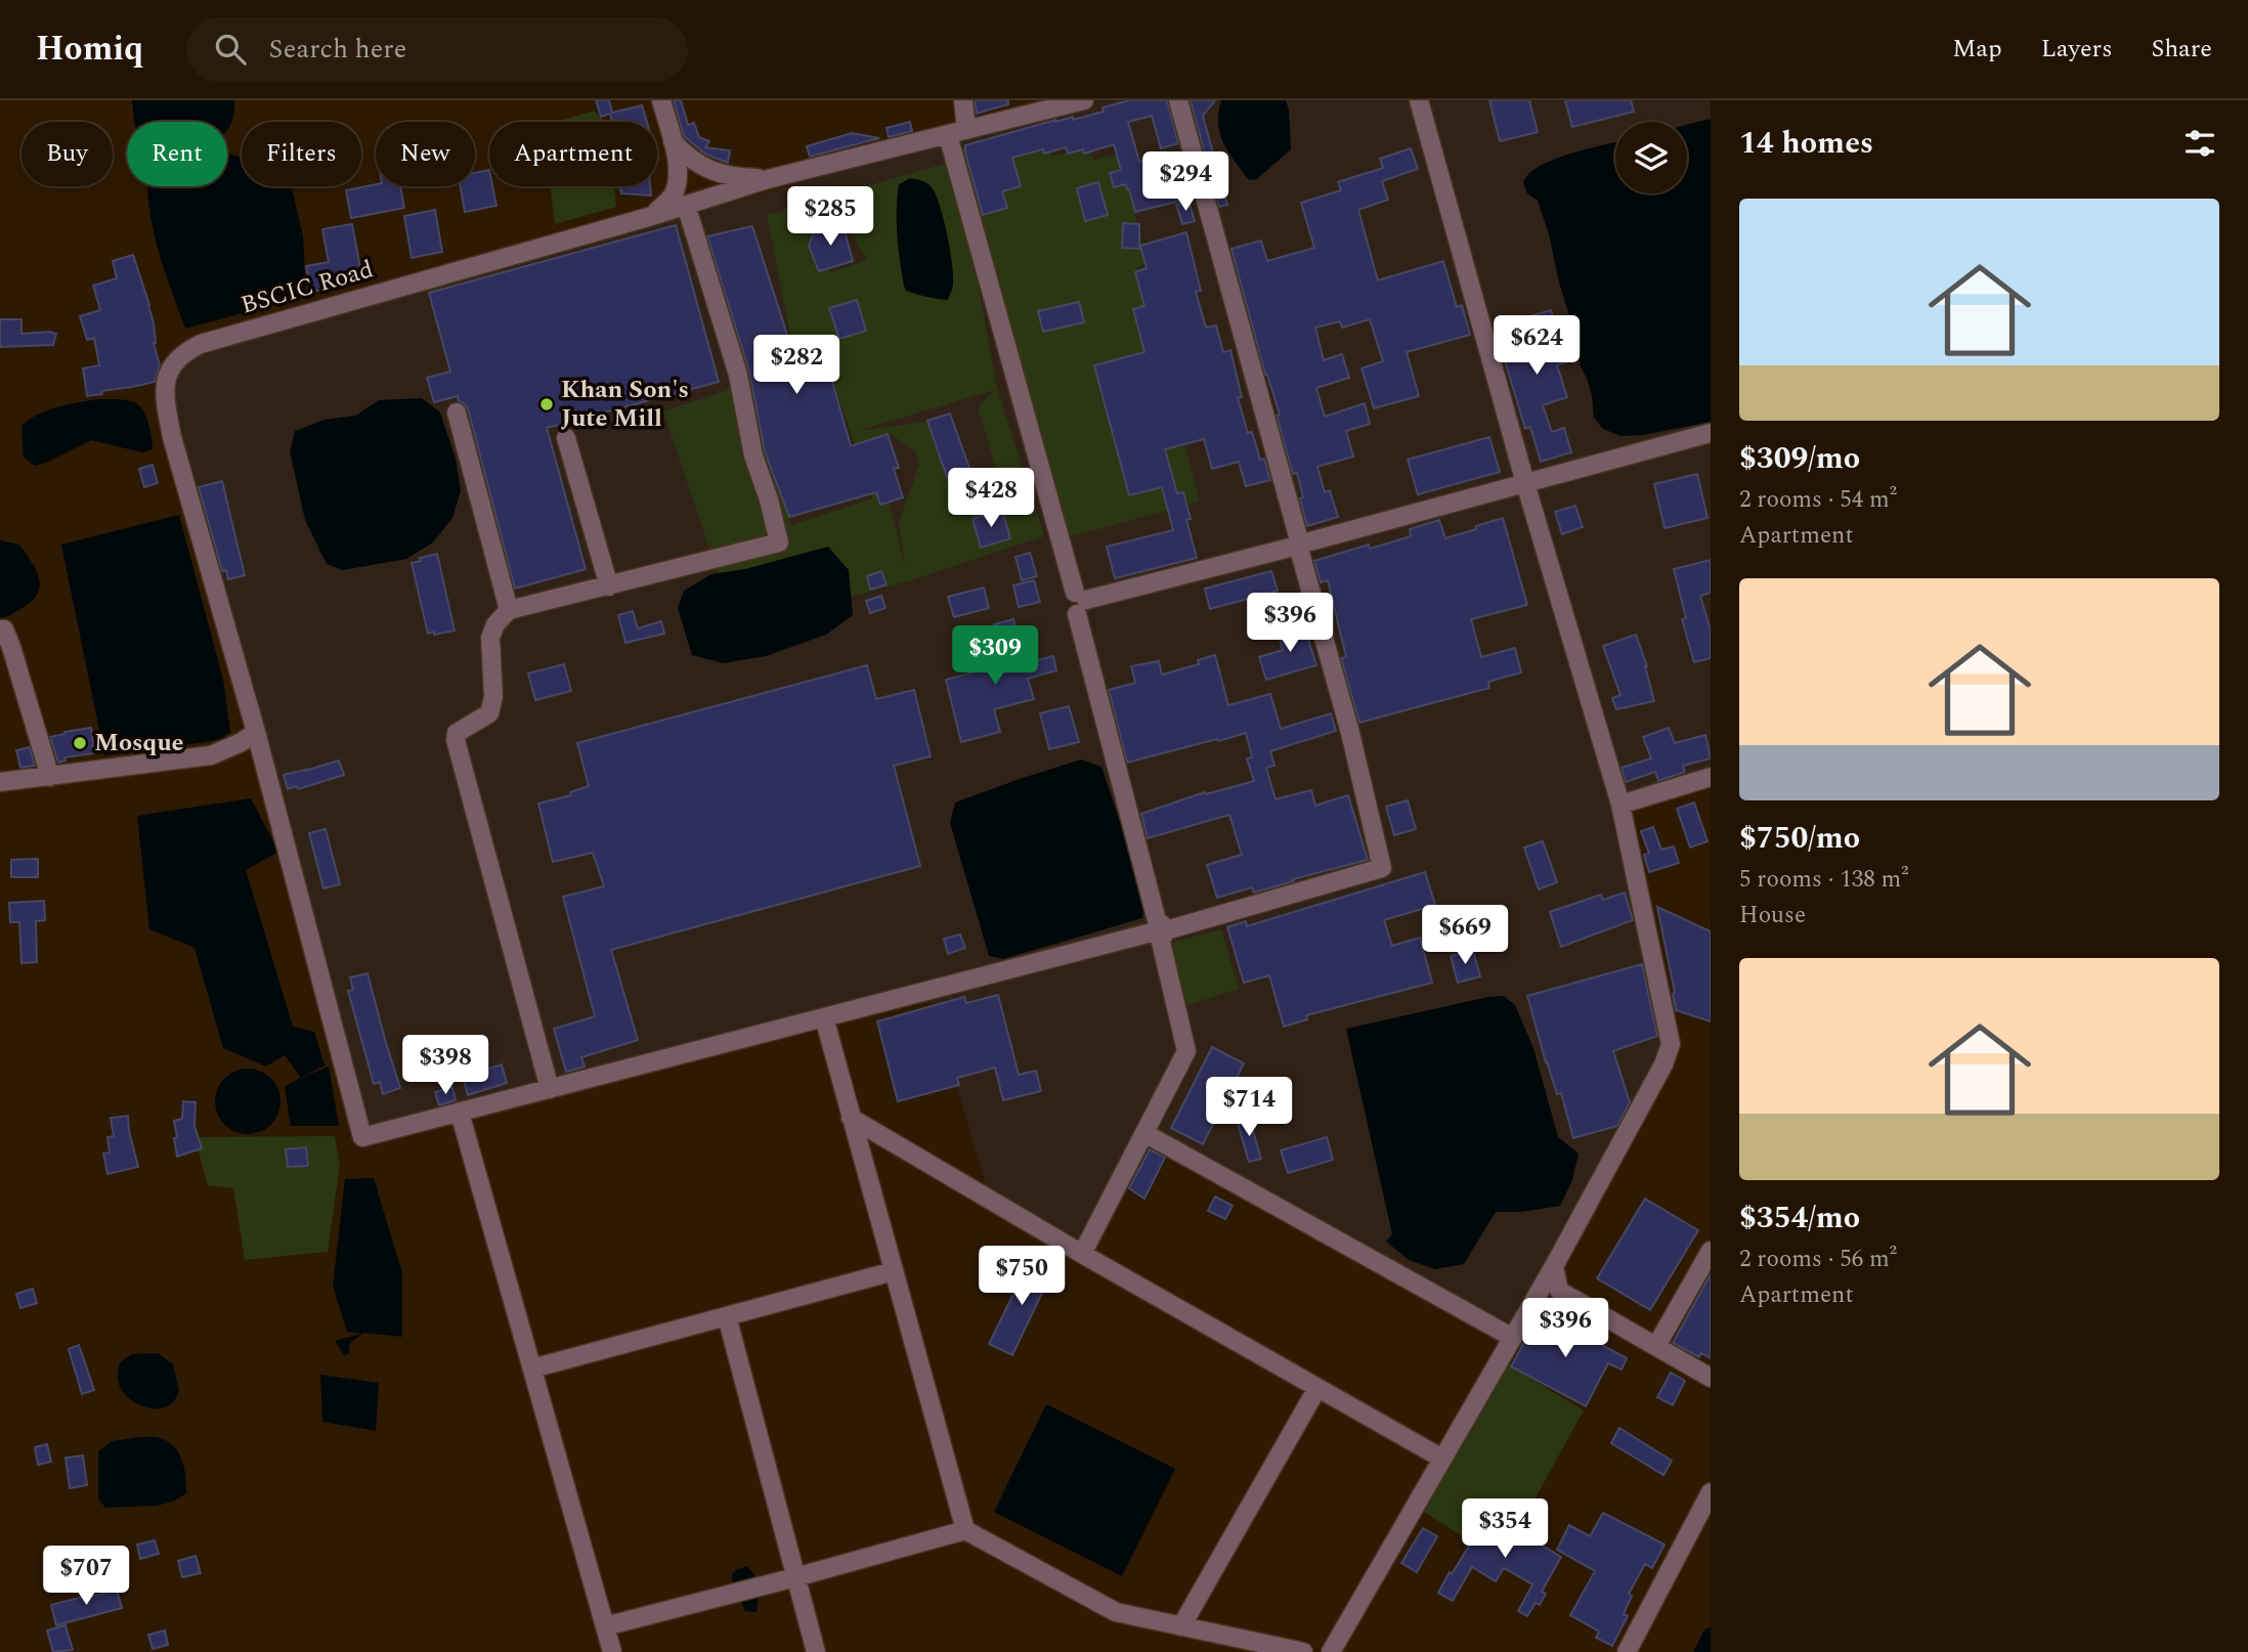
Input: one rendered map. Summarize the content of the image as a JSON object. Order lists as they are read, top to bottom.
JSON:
{
  "streets": {
    "street": ["BSCIC Road"]
  },
  "places": ["Khan Son's Jute Mill", "Mosque"],
  "page": {
    "header": "Homiq",
    "search": "Search here",
    "nav": ["Map", "Layers", "Share"],
    "heading": "14 homes",
    "chip": [
      "Buy",
      "Rent",
      "Filters",
      "New",
      "Apartment"
    ],
    "price": [
      "$294",
      "$285",
      "$624",
      "$282",
      "$428",
      "$396",
      "$309",
      "$669",
      "$398",
      "$714",
      "$750",
      "$396",
      "$354",
      "$707"
    ],
    "list": [
      {
        "name": "$309/mo",
        "note": "2 rooms · 54 m² · Apartment"
      },
      {
        "name": "$750/mo",
        "note": "5 rooms · 138 m² · House"
      },
      {
        "name": "$354/mo",
        "note": "2 rooms · 56 m² · Apartment"
      }
    ]
  }
}
